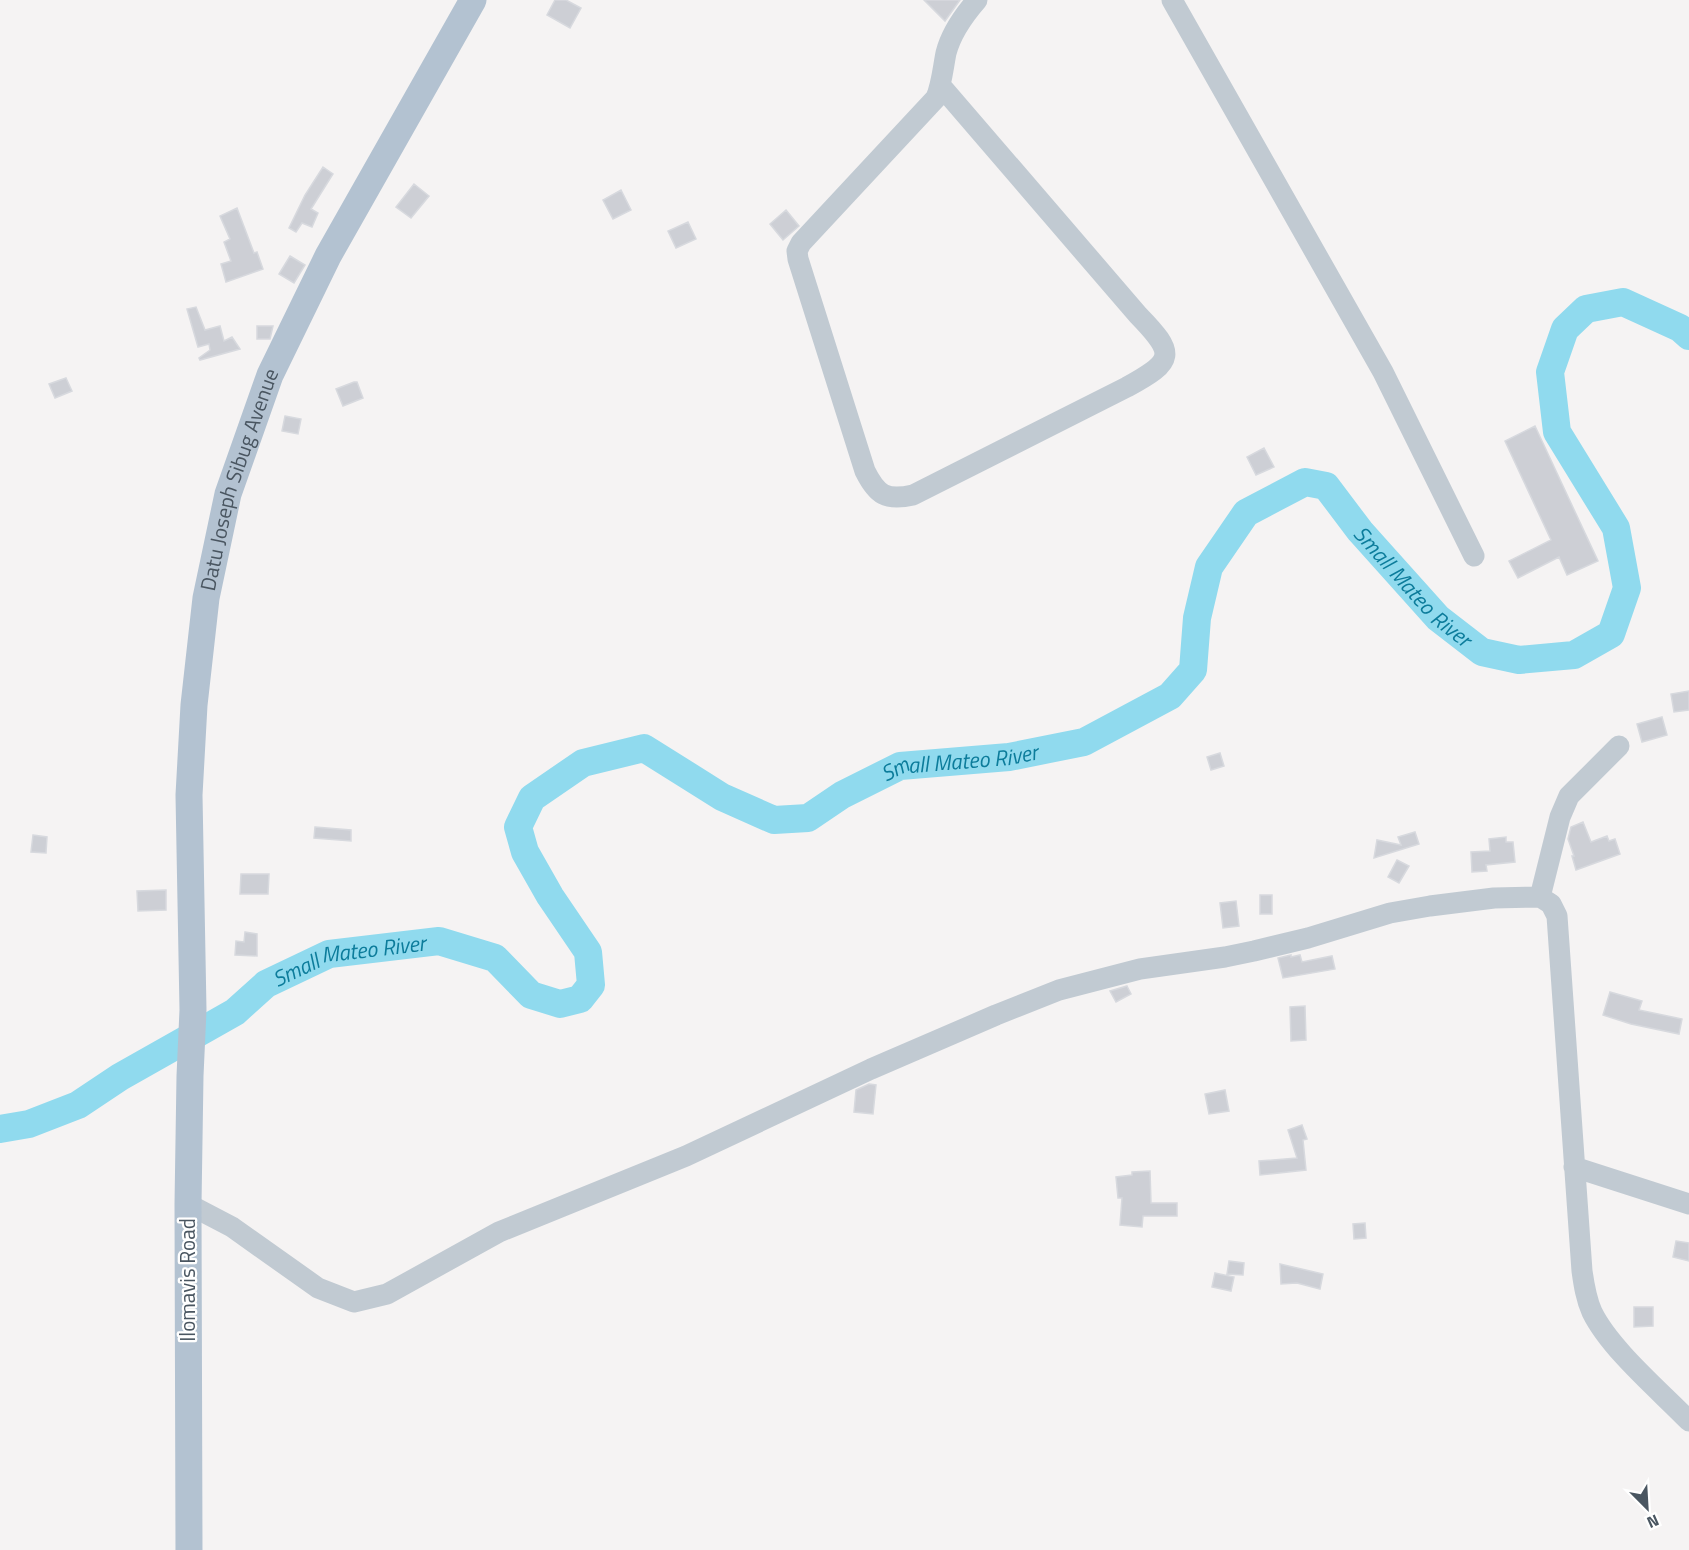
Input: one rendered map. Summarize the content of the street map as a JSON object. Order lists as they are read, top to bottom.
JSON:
{
  "streets": {
    "main road": ["Datu Joseph Sibug Avenue", "Ilomavis Road"]
  },
  "crossings": [
    ["Datu Joseph Sibug Avenue", "Ilomavis Road"]
  ],
  "water": ["Small Mateo River"],
  "north": "bottom right"
}
